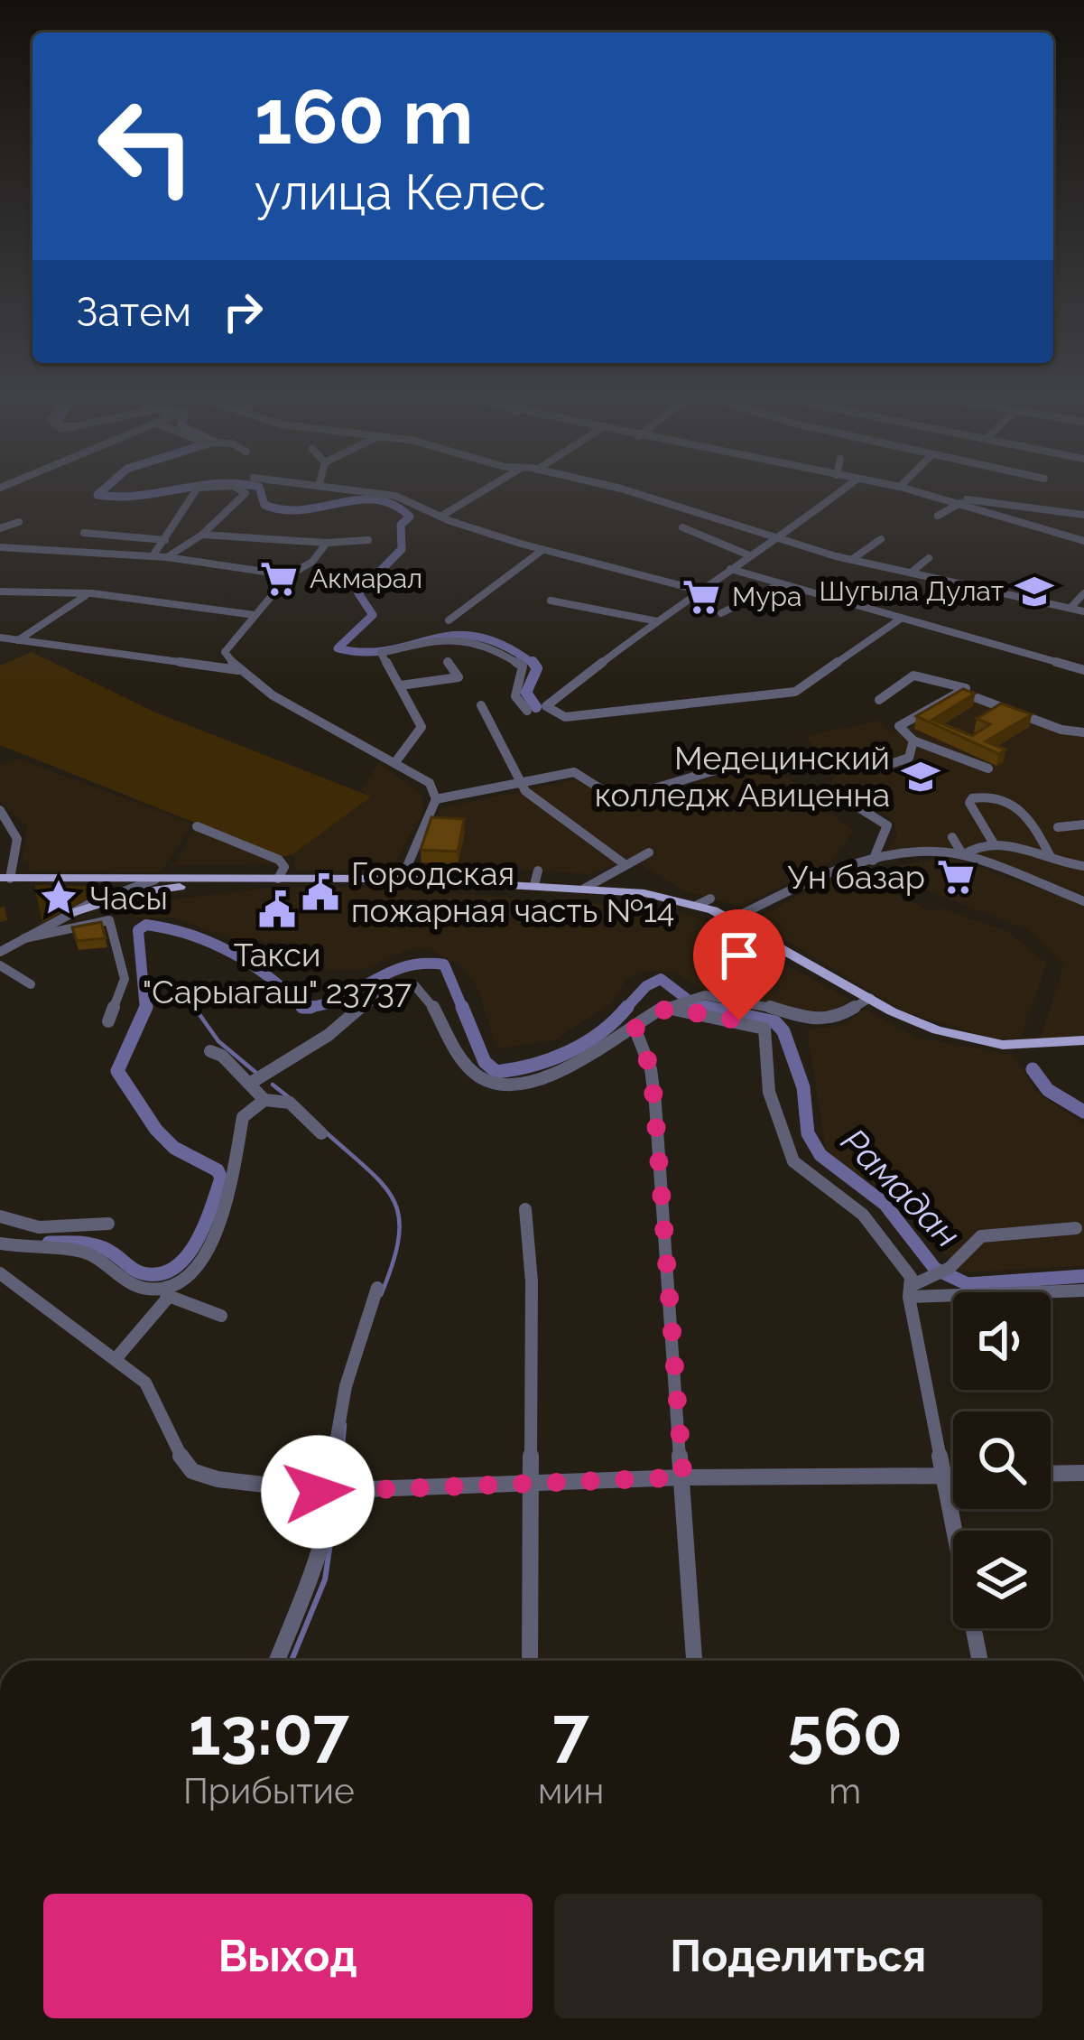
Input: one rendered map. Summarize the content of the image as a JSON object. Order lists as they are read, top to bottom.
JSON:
{
  "water": ["Рамадан"],
  "places": {
    "supermarket": ["Акмарал", "Мура", "Ун базар"],
    "school or university": ["Шугыла Дулат", "Медецинский колледж Авиценна"],
    "public building": ["Городская пожарная часть №14", "Такси \"Сарыагаш\" 23737"],
    "place": ["Часы"]
  },
  "page": {
    "turn": ["160 m", "улица Келес"],
    "then": "Затем",
    "eta": [
      "13:07",
      "Прибытие",
      "7",
      "мин",
      "560",
      "m"
    ],
    "buttons": ["Выход", "Поделиться"]
  }
}
